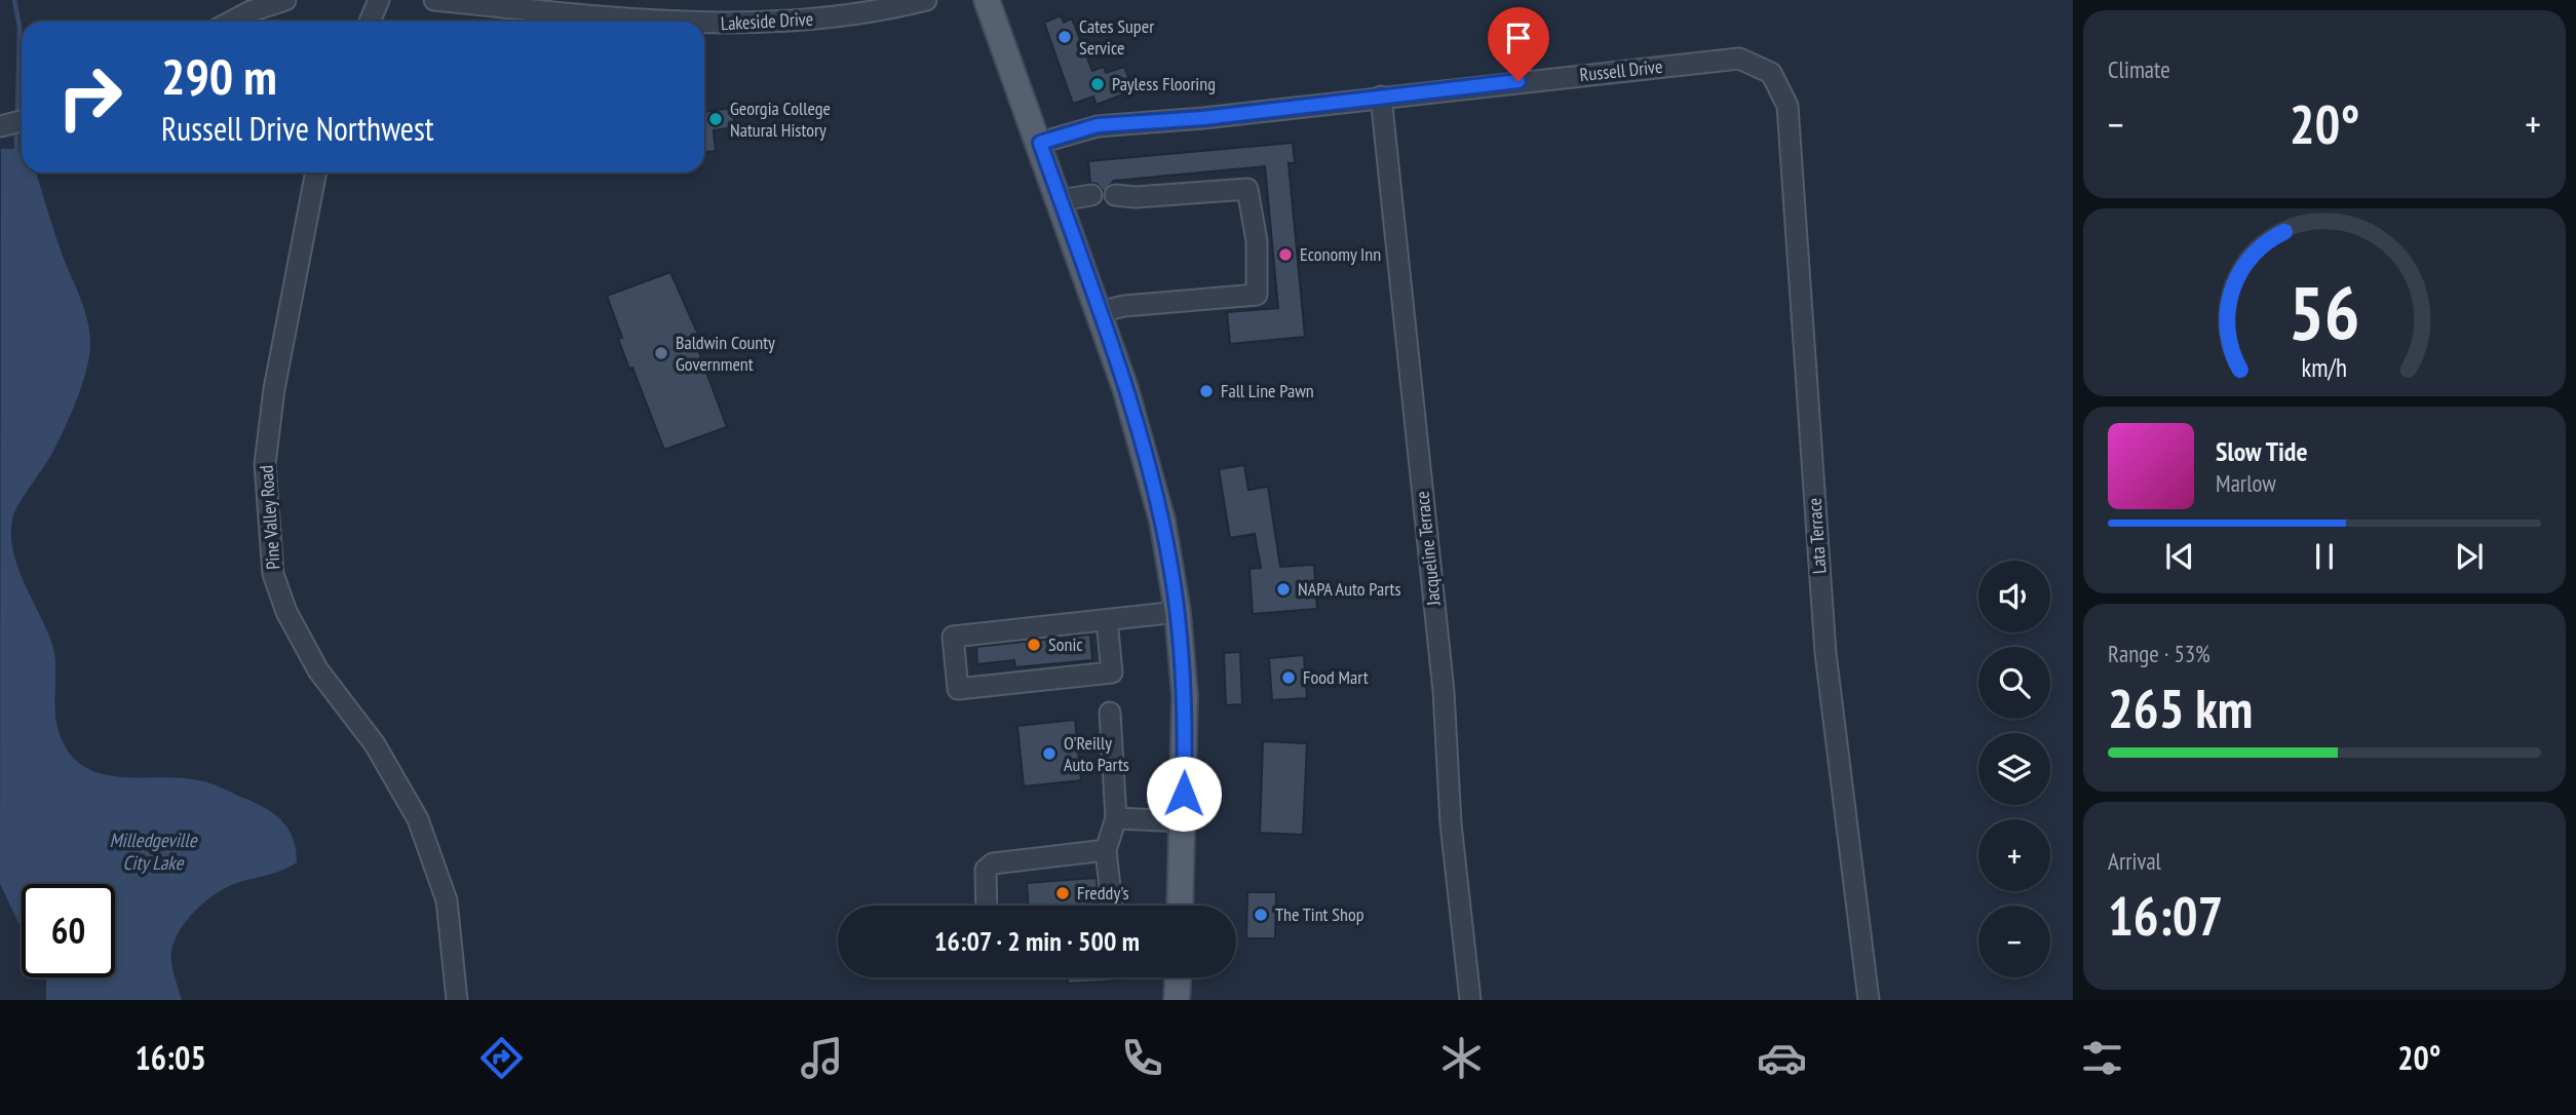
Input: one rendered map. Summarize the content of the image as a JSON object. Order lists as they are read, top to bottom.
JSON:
{
  "streets": {
    "street": [
      "Lakeside Drive",
      "Russell Drive",
      "Pine Valley Road",
      "Lata Terrace",
      "Jacqueline Terrace"
    ]
  },
  "crossings": [
    ["Russell Drive", "Lata Terrace"],
    ["Russell Drive", "Jacqueline Terrace"]
  ],
  "water": ["Milledgeville City Lake"],
  "places": [
    "Cates Super Service",
    "Payless Flooring",
    "Georgia College Natural History",
    "Economy Inn",
    "Baldwin County Government",
    "Fall Line Pawn",
    "NAPA Auto Parts",
    "Sonic",
    "Food Mart",
    "O'Reilly Auto Parts",
    "Freddy's",
    "The Tint Shop"
  ],
  "page": {
    "tile": [
      "Climate",
      ["Range · 53%", "265 km"],
      ["Arrival", "16:07"]
    ],
    "turn": ["290 m", "Russell Drive Northwest"],
    "heat": ["−", "20°", "+"],
    "song": ["Slow Tide", "Marlow"],
    "map_buttons": ["+", "−"],
    "limit": "60",
    "trip": "16:07 · 2 min · 500 m",
    "tabs": ["16:05", "20°"],
    "gauge": ["56", "km/h"]
  }
}
